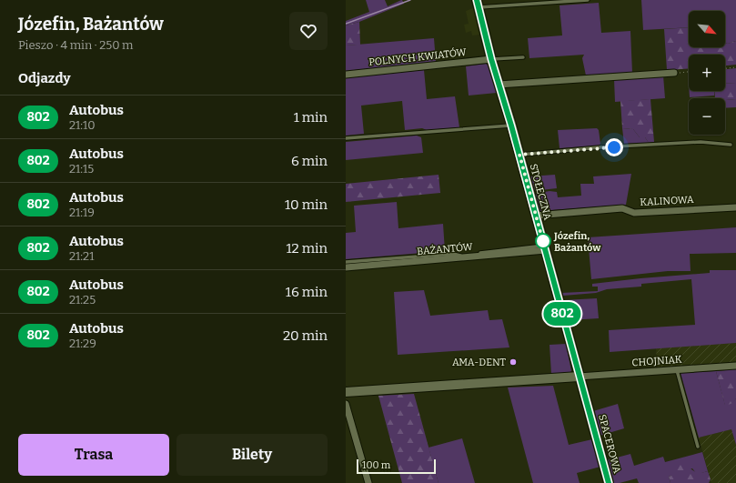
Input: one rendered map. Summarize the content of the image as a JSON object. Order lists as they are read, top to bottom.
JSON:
{
  "streets": {
    "street": [
      "POLNYCH KWIATÓW",
      "STOŁECZNA",
      "KALINOWA",
      "BAŻANTÓW",
      "CHOJNIAK",
      "SPACEROWA"
    ]
  },
  "crossings": [
    ["POLNYCH KWIATÓW", "STOŁECZNA"],
    ["STOŁECZNA", "KALINOWA"],
    ["STOŁECZNA", "BAŻANTÓW"],
    ["STOŁECZNA", "CHOJNIAK"],
    ["STOŁECZNA", "SPACEROWA"]
  ],
  "places": ["Józefin, Bażantów", "AMA-DENT"],
  "lines": ["bus line 802"],
  "scale_bar": "100 m",
  "north": "bottom right",
  "page": {
    "heading": [
      ["Józefin, Bażantów", "Pieszo · 4 min · 250 m"],
      "Odjazdy"
    ],
    "on_map": "802",
    "map_buttons": ["+", "−"],
    "list": [
      {
        "mark": "802",
        "name": "Autobus",
        "note": "21:10",
        "value": "1 min"
      },
      {
        "mark": "802",
        "name": "Autobus",
        "note": "21:15",
        "value": "6 min"
      },
      {
        "mark": "802",
        "name": "Autobus",
        "note": "21:19",
        "value": "10 min"
      },
      {
        "mark": "802",
        "name": "Autobus",
        "note": "21:21",
        "value": "12 min"
      },
      {
        "mark": "802",
        "name": "Autobus",
        "note": "21:25",
        "value": "16 min"
      },
      {
        "mark": "802",
        "name": "Autobus",
        "note": "21:29",
        "value": "20 min"
      }
    ],
    "buttons": ["Trasa", "Bilety"],
    "scale": "100 m"
  }
}
